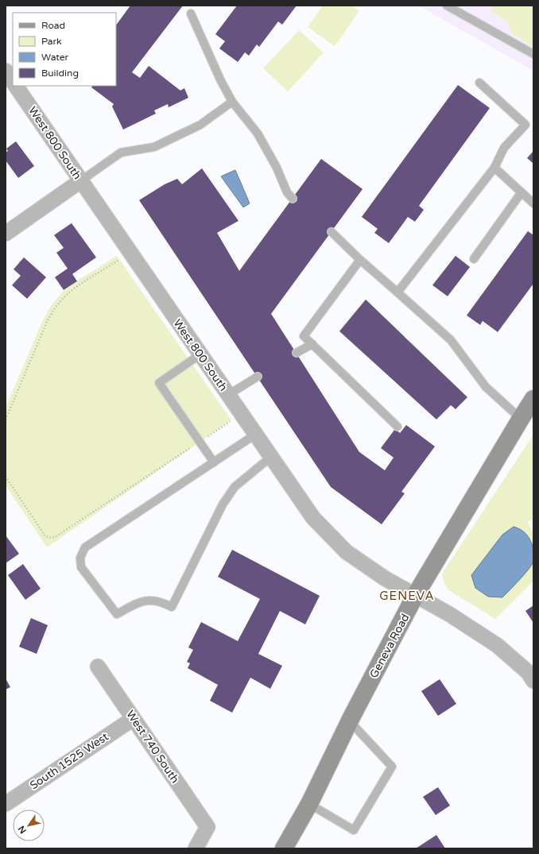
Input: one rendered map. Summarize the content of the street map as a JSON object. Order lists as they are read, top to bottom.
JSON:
{
  "streets": {
    "main road": ["Geneva Road"],
    "street": ["West 800 South", "West 740 South", "South 1525 West"]
  },
  "crossings": [
    ["West 800 South", "Geneva Road"],
    ["West 740 South", "South 1525 West"]
  ],
  "districts": ["GENEVA"],
  "legend": [
    "Road",
    "Park",
    "Water",
    "Building"
  ],
  "north": "bottom left"
}
